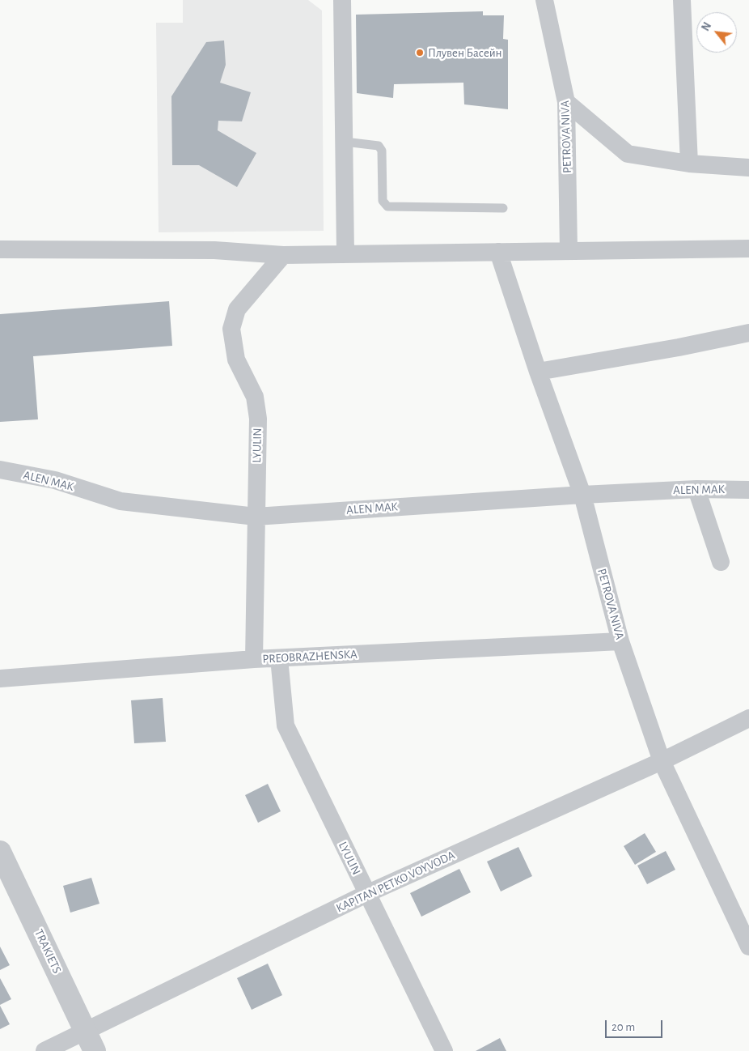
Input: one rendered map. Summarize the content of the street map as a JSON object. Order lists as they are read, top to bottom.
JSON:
{
  "streets": {
    "street": [
      "PETROVA NIVA",
      "LYULIN",
      "ALEN MAK",
      "PREOBRAZHENSKA",
      "KAPITAN PETKO VOYVODA",
      "TRAKIETS"
    ]
  },
  "crossings": [
    ["PETROVA NIVA", "ALEN MAK"],
    ["PETROVA NIVA", "PREOBRAZHENSKA"],
    ["PETROVA NIVA", "KAPITAN PETKO VOYVODA"],
    ["LYULIN", "ALEN MAK"],
    ["LYULIN", "PREOBRAZHENSKA"],
    ["LYULIN", "KAPITAN PETKO VOYVODA"],
    ["KAPITAN PETKO VOYVODA", "TRAKIETS"]
  ],
  "places": ["Плувен Басейн"],
  "scale_bar": "20 m",
  "north": "top left"
}
